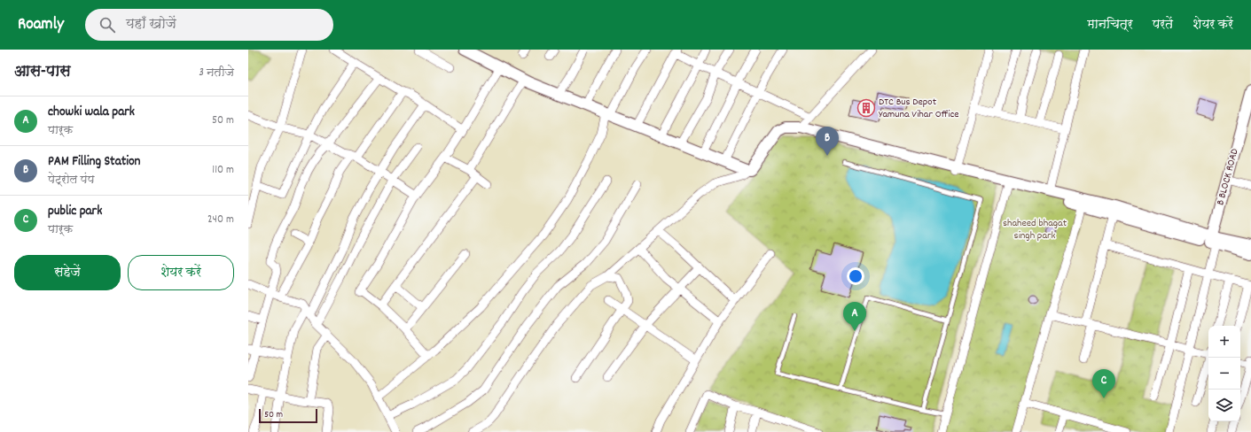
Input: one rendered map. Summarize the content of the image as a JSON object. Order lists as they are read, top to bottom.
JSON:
{
  "streets": {
    "street": ["B BLOCK ROAD"]
  },
  "parks": ["shaheed bhagat singh park"],
  "places": {
    "building": ["DTC Bus Depot Yamuna Vihar Office"]
  },
  "scale_bar": "50 m",
  "page": {
    "header": "Roamly",
    "search": "यहाँ खोजें",
    "nav": ["मानचित्र", "परतें", "शेयर करें"],
    "heading": ["आस-पास", "3 नतीजे"],
    "list": [
      {
        "mark": "A",
        "name": "chowki wala park",
        "note": "पार्क",
        "value": "50 m"
      },
      {
        "mark": "B",
        "name": "PAM Filling Station",
        "note": "पेट्रोल पंप",
        "value": "110 m"
      },
      {
        "mark": "C",
        "name": "public park",
        "note": "पार्क",
        "value": "240 m"
      }
    ],
    "pins": ["B", "A", "C"],
    "buttons": ["सहेजें", "शेयर करें"],
    "map_buttons": ["+", "−"],
    "scale": "50 m"
  }
}
